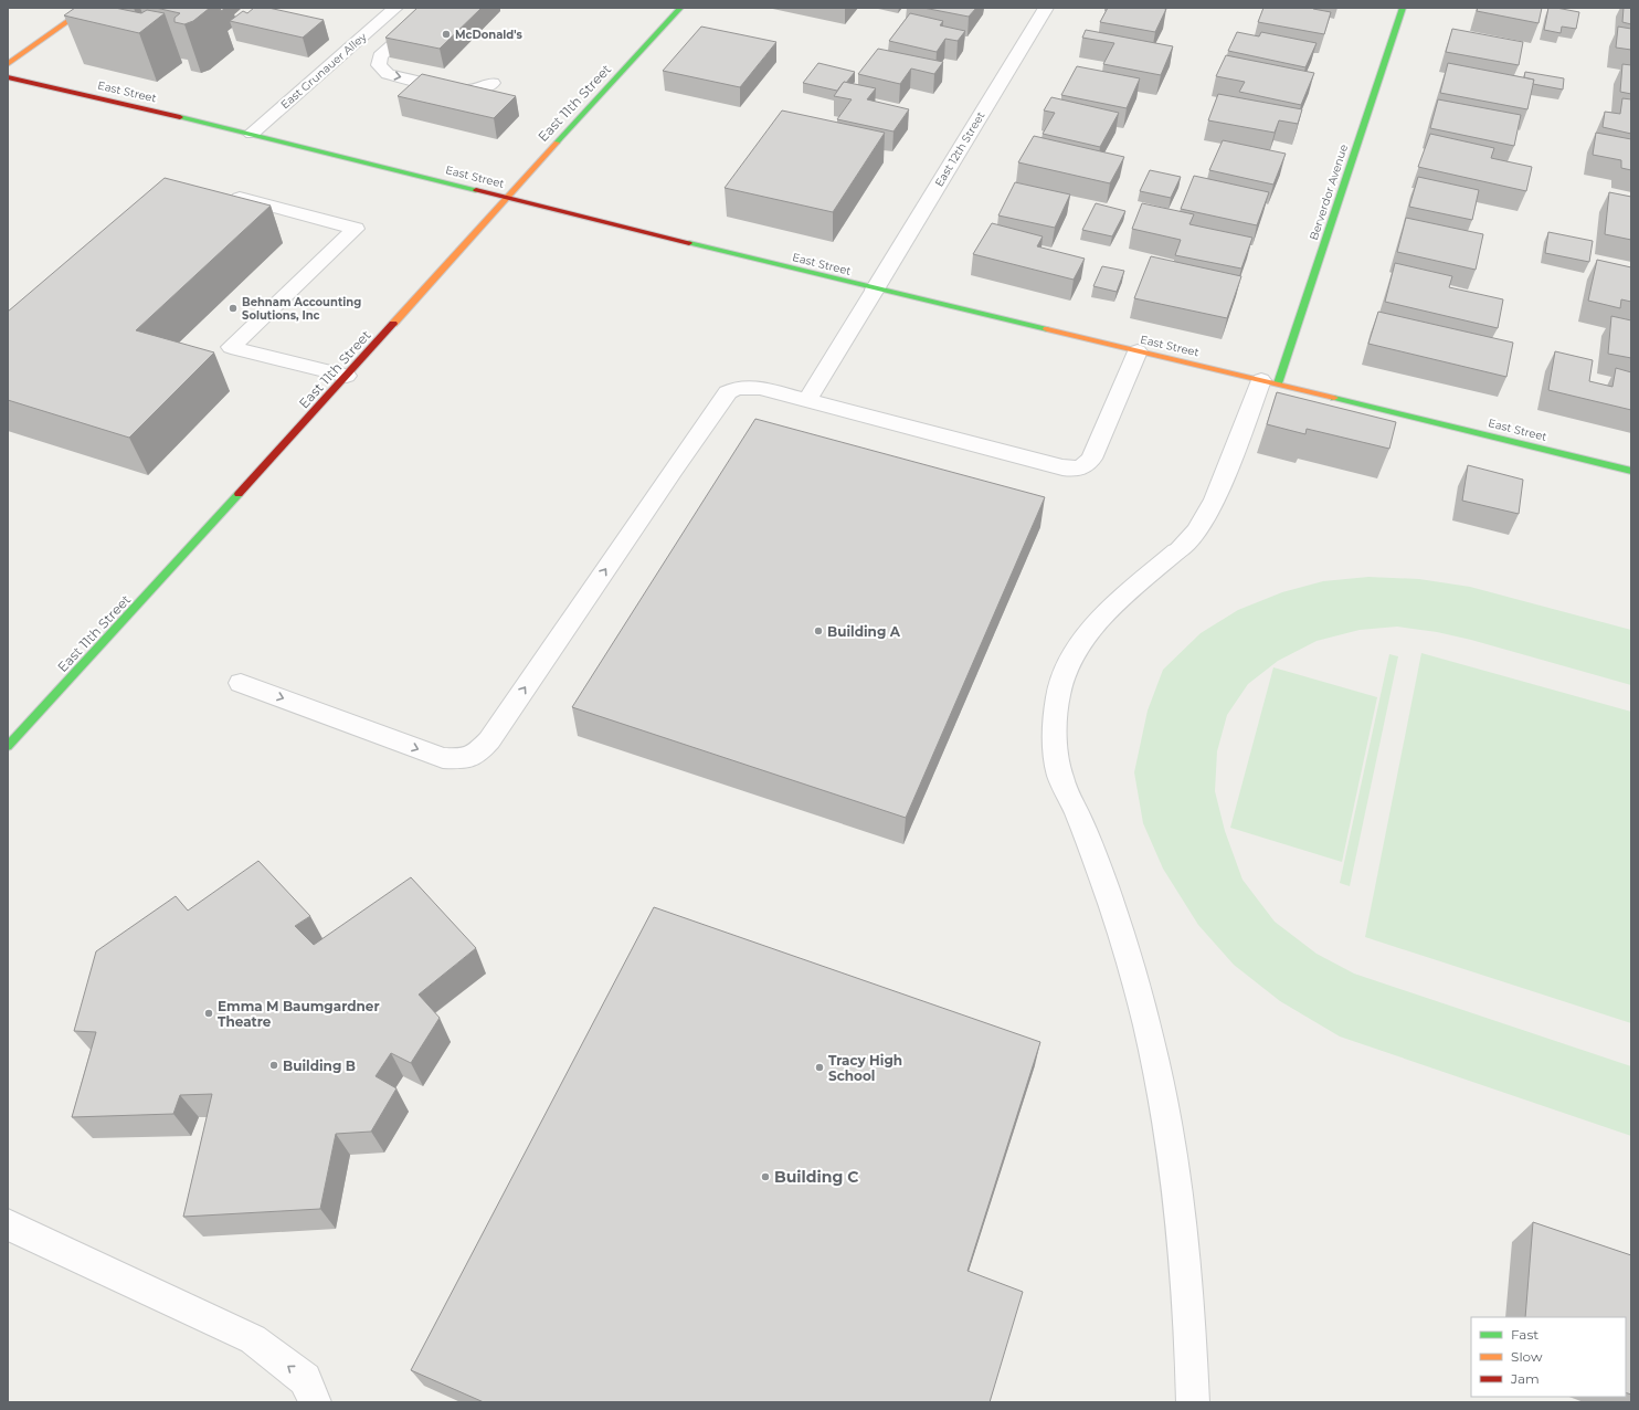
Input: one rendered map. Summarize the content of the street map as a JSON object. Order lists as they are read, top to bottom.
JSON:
{
  "streets": {
    "street": [
      "East Grunauer Alley",
      "East Street",
      "East 11th Street",
      "East 12th Street",
      "Berverdor Avenue"
    ]
  },
  "crossings": [
    ["East Grunauer Alley", "East Street"],
    ["East Street", "East 11th Street"],
    ["East Street", "East 12th Street"],
    ["East Street", "Berverdor Avenue"]
  ],
  "places": [
    "McDonald's",
    "Behnam Accounting Solutions, Inc",
    "Building A",
    "Emma M Baumgardner Theatre",
    "Building B",
    "Tracy High School",
    "Building C"
  ],
  "legend": ["Fast", "Slow", "Jam"]
}
